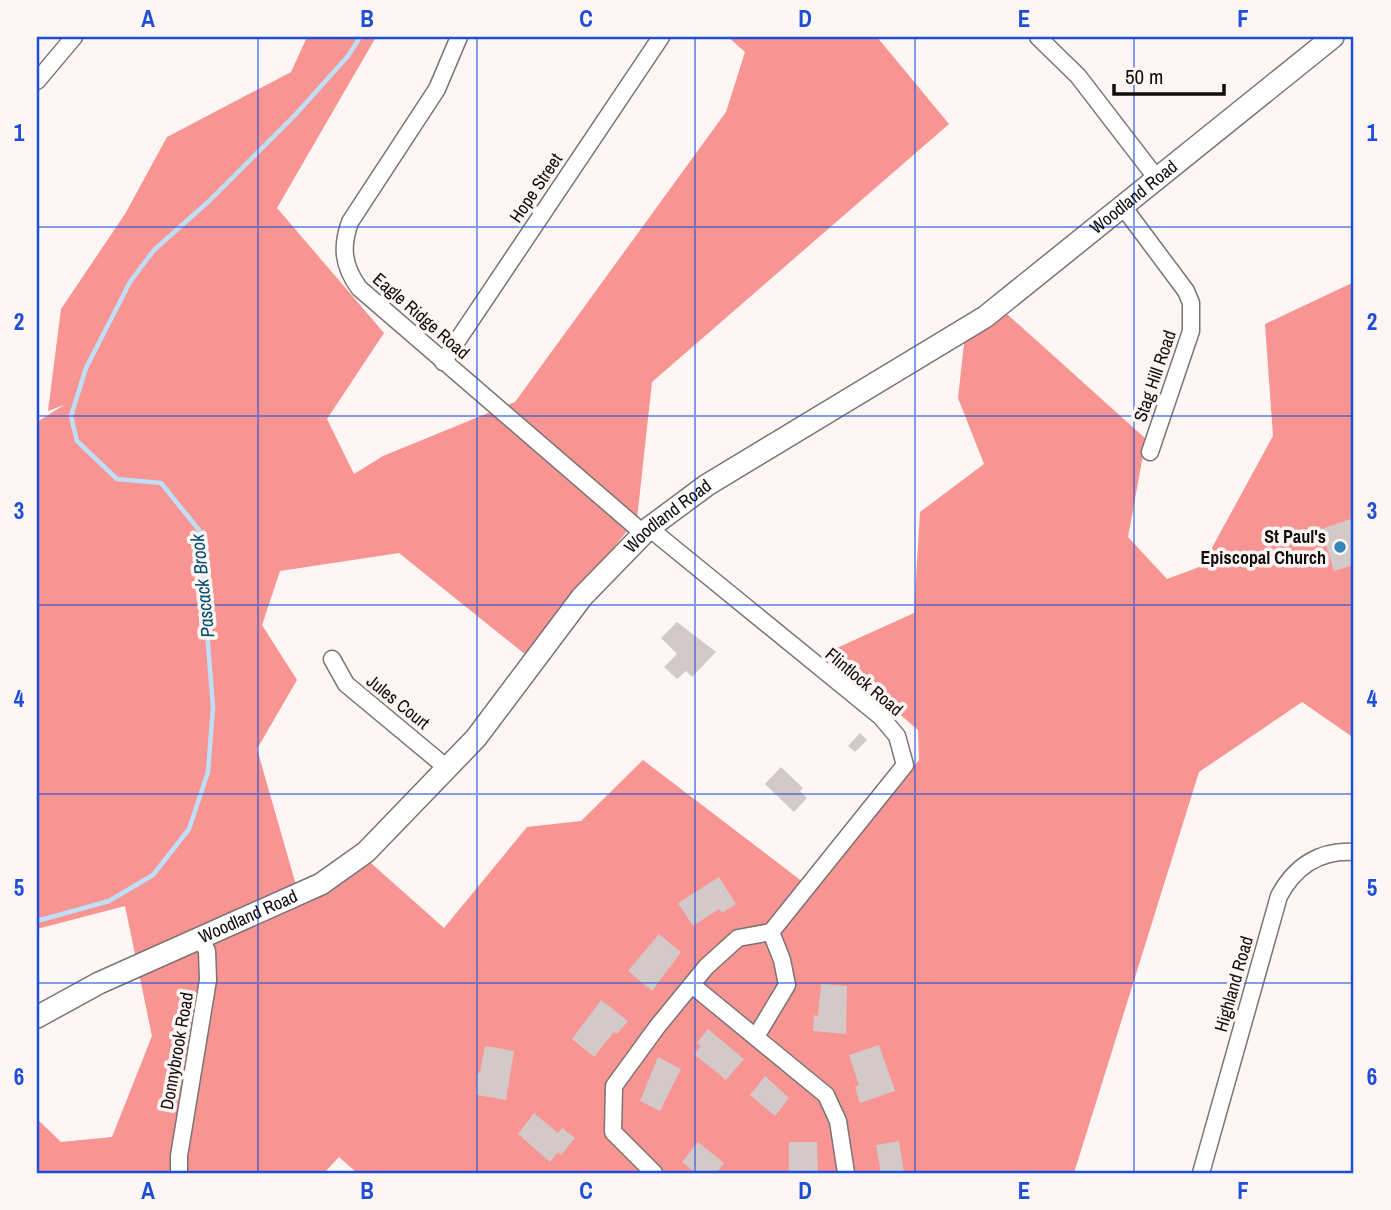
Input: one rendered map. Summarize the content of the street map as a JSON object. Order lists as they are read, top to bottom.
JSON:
{
  "streets": {
    "street": [
      "Hope Street",
      "Woodland Road",
      "Eagle Ridge Road",
      "Stag Hill Road",
      "Flintlock Road",
      "Jules Court",
      "Highland Road",
      "Donnybrook Road"
    ]
  },
  "crossings": [
    ["Hope Street", "Eagle Ridge Road"],
    ["Woodland Road", "Eagle Ridge Road"],
    ["Woodland Road", "Stag Hill Road"],
    ["Woodland Road", "Flintlock Road"],
    ["Woodland Road", "Jules Court"],
    ["Woodland Road", "Donnybrook Road"],
    ["Eagle Ridge Road", "Flintlock Road"]
  ],
  "water": ["Pascack Brook"],
  "places": ["St Paul's Episcopal Church"],
  "scale_bar": "50 m",
  "grid": {
    "columns": [
      "A",
      "B",
      "C",
      "D",
      "E",
      "F"
    ],
    "rows": [
      "1",
      "2",
      "3",
      "4",
      "5",
      "6"
    ]
  }
}
